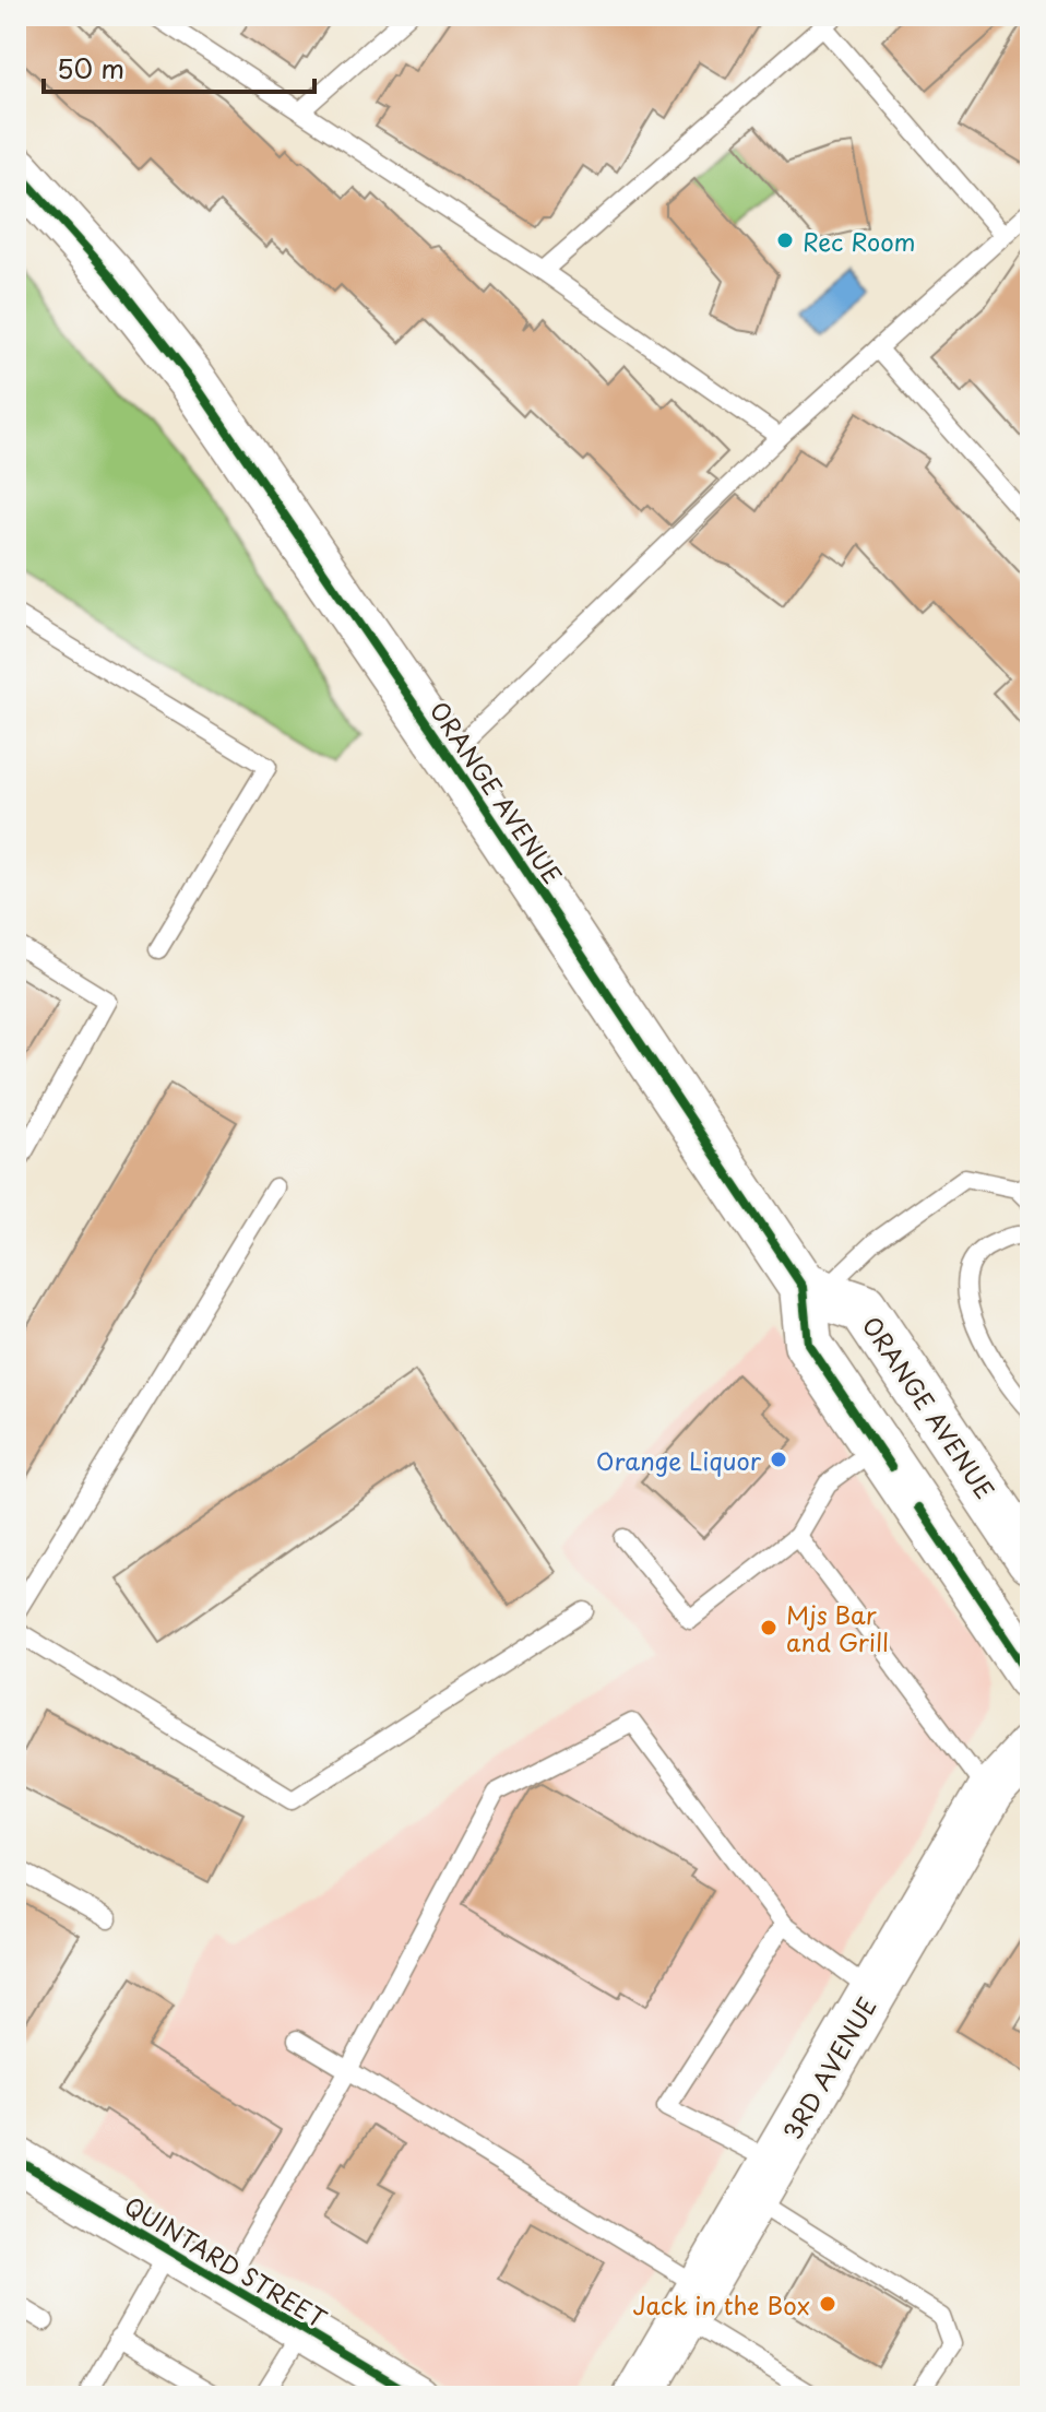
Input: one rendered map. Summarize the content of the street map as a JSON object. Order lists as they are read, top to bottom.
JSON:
{
  "streets": {
    "main road": ["ORANGE AVENUE", "3RD AVENUE"],
    "street": ["QUINTARD STREET"]
  },
  "places": [
    "Rec Room",
    "Orange Liquor",
    "Mjs Bar and Grill",
    "Jack in the Box"
  ],
  "scale_bar": "50 m"
}
